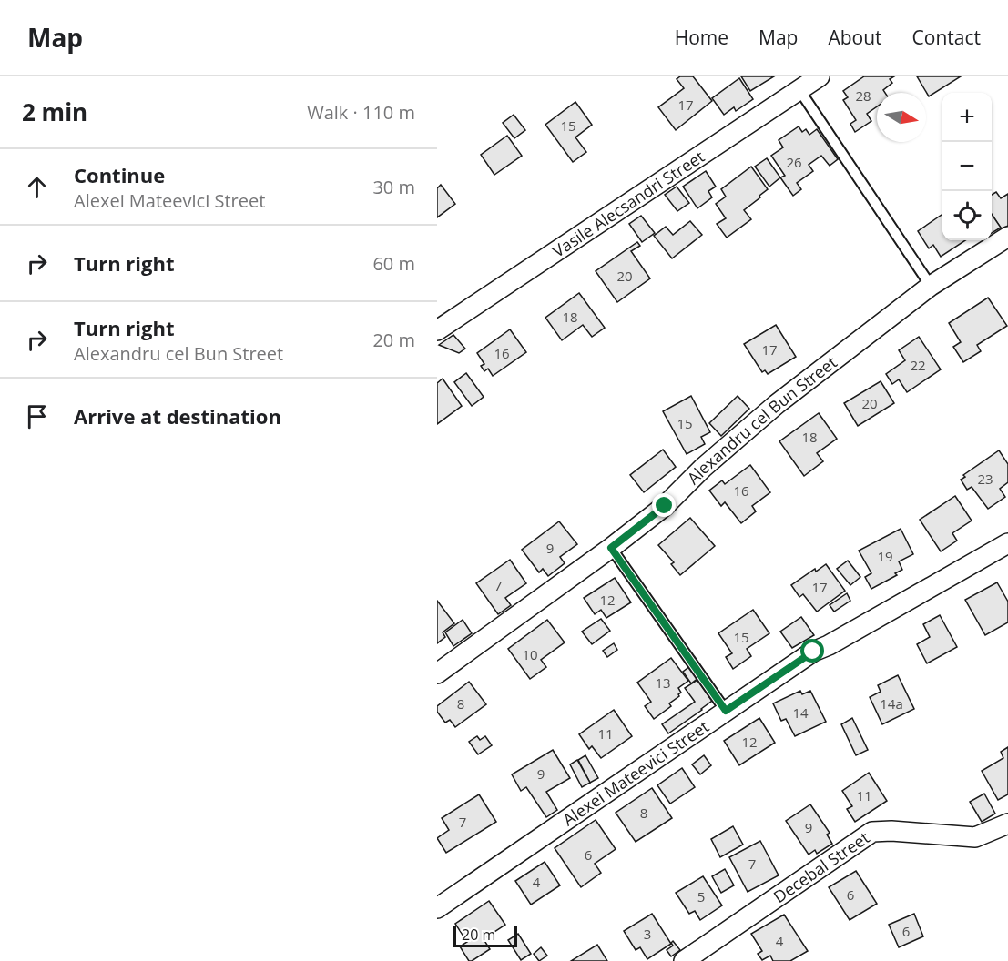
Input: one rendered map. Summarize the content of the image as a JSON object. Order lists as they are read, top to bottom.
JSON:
{
  "streets": {
    "street": [
      "Vasile Alecsandri Street",
      "Alexandru cel Bun Street",
      "Alexei Mateevici Street",
      "Decebal Street"
    ]
  },
  "house_numbers": [
    "28",
    "17",
    "15",
    "26",
    "20",
    "18",
    "17",
    "16",
    "22",
    "20",
    "15",
    "18",
    "23",
    "16",
    "9",
    "19",
    "7",
    "17",
    "12",
    "15",
    "10",
    "13",
    "8",
    "14a",
    "14",
    "11",
    "12",
    "9",
    "11",
    "8",
    "7",
    "9",
    "6",
    "7",
    "4",
    "6",
    "5",
    "6",
    "3",
    "4"
  ],
  "scale_bar": "20 m",
  "north": "right",
  "page": {
    "header": "Map",
    "nav": [
      "Home",
      "Map",
      "About",
      "Contact"
    ],
    "heading": ["2 min", "Walk · 110 m"],
    "map_buttons": ["+", "−"],
    "list": [
      ["Continue", "Alexei Mateevici Street", "30 m"],
      ["Turn right", "60 m"],
      ["Turn right", "Alexandru cel Bun Street", "20 m"],
      "Arrive at destination"
    ],
    "scale": "20 m"
  }
}
